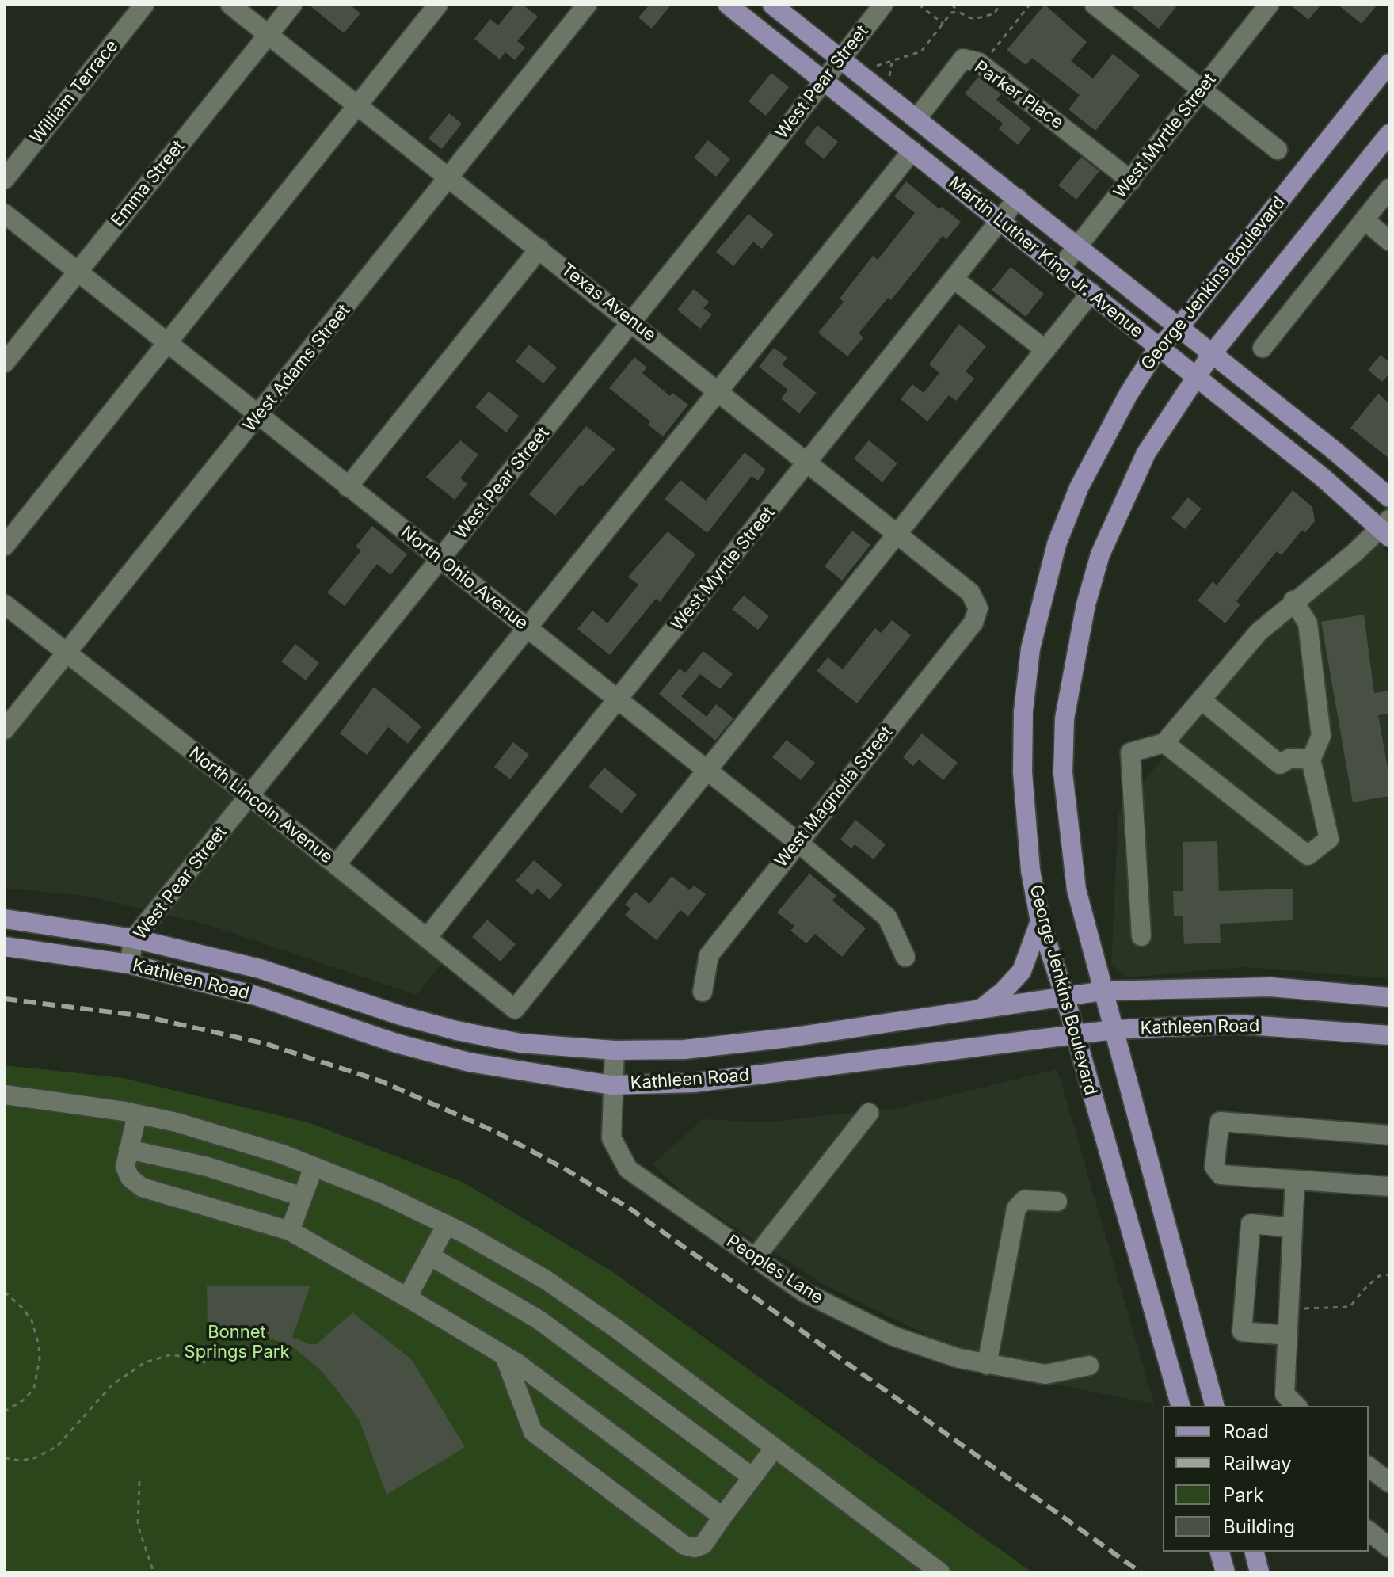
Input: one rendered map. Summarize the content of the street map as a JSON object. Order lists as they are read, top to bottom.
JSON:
{
  "streets": {
    "main road": ["Martin Luther King Jr. Avenue", "George Jenkins Boulevard", "Kathleen Road"],
    "street": [
      "West Pear Street",
      "William Terrace",
      "Parker Place",
      "West Myrtle Street",
      "Emma Street",
      "Texas Avenue",
      "West Adams Street",
      "North Ohio Avenue",
      "West Magnolia Street",
      "North Lincoln Avenue",
      "Peoples Lane"
    ]
  },
  "crossings": [
    ["West Pear Street", "Martin Luther King Jr. Avenue"],
    ["West Pear Street", "Texas Avenue"],
    ["West Pear Street", "North Ohio Avenue"],
    ["West Pear Street", "North Lincoln Avenue"],
    ["West Pear Street", "Kathleen Road"],
    ["Parker Place", "West Myrtle Street"],
    ["Parker Place", "Martin Luther King Jr. Avenue"],
    ["West Myrtle Street", "Martin Luther King Jr. Avenue"],
    ["West Myrtle Street", "Texas Avenue"],
    ["West Myrtle Street", "North Ohio Avenue"],
    ["West Myrtle Street", "North Lincoln Avenue"],
    ["Emma Street", "Texas Avenue"],
    ["Emma Street", "North Ohio Avenue"],
    ["Martin Luther King Jr. Avenue", "George Jenkins Boulevard"],
    ["George Jenkins Boulevard", "Kathleen Road"],
    ["Texas Avenue", "West Adams Street"],
    ["Texas Avenue", "West Magnolia Street"],
    ["West Adams Street", "North Ohio Avenue"],
    ["West Adams Street", "North Lincoln Avenue"],
    ["North Ohio Avenue", "West Magnolia Street"],
    ["North Ohio Avenue", "North Lincoln Avenue"],
    ["Kathleen Road", "Peoples Lane"]
  ],
  "parks": ["Bonnet Springs Park"],
  "legend": [
    "Road",
    "Railway",
    "Park",
    "Building"
  ]
}
